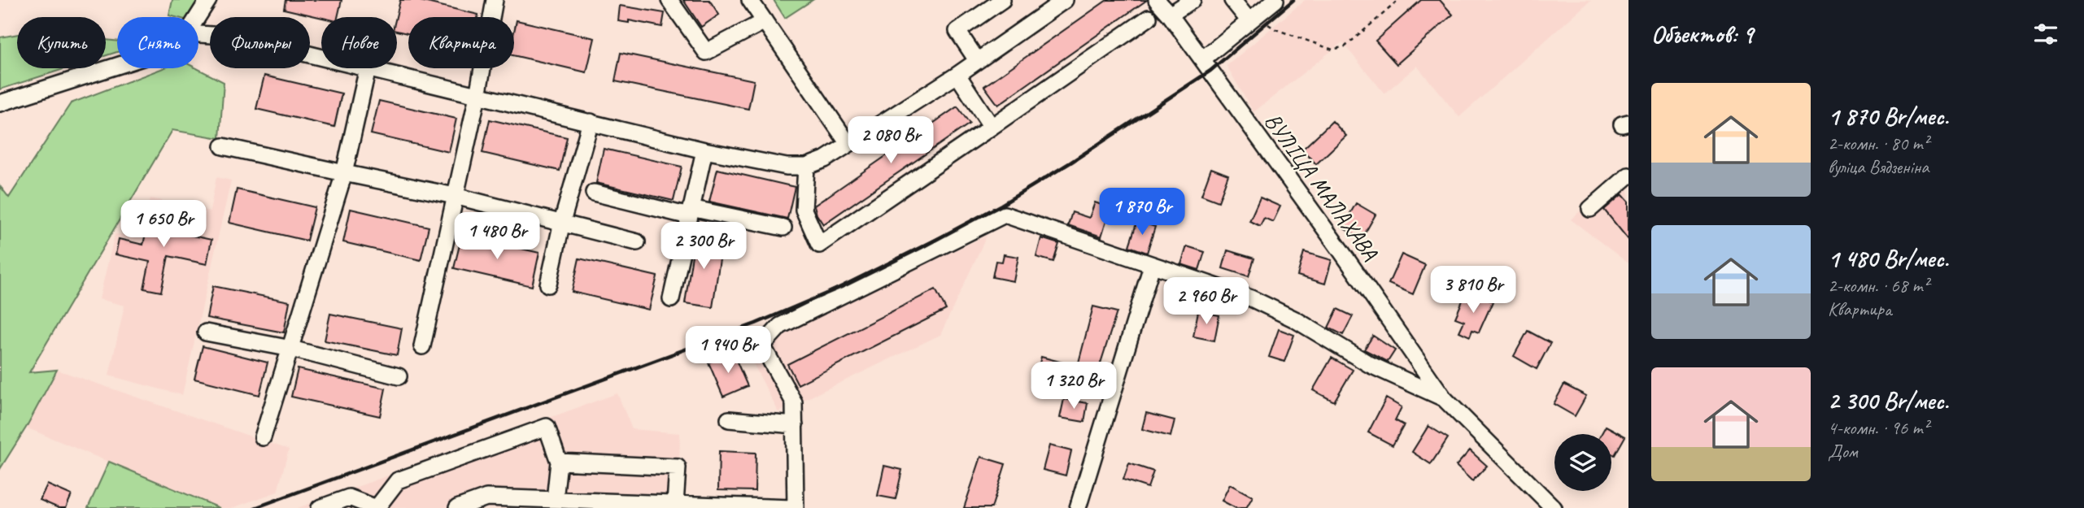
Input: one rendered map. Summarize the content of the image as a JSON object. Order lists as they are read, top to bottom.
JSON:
{
  "streets": {
    "street": ["ВУЛІЦА МАЛАХАВА"]
  },
  "page": {
    "heading": "Объектов: 9",
    "chip": [
      "Купить",
      "Снять",
      "Фильтры",
      "Новое",
      "Квартира"
    ],
    "list": [
      {
        "name": "1 870 Br/мес.",
        "note": "2-комн. · 80 m² · вуліца Вядзеніна"
      },
      {
        "name": "1 480 Br/мес.",
        "note": "2-комн. · 68 m² · Квартира"
      },
      {
        "name": "2 300 Br/мес.",
        "note": "4-комн. · 96 m² · Дом"
      }
    ],
    "price": [
      "2 080 Br",
      "1 870 Br",
      "1 650 Br",
      "1 480 Br",
      "2 300 Br",
      "3 810 Br",
      "2 960 Br",
      "1 940 Br",
      "1 320 Br"
    ]
  }
}
